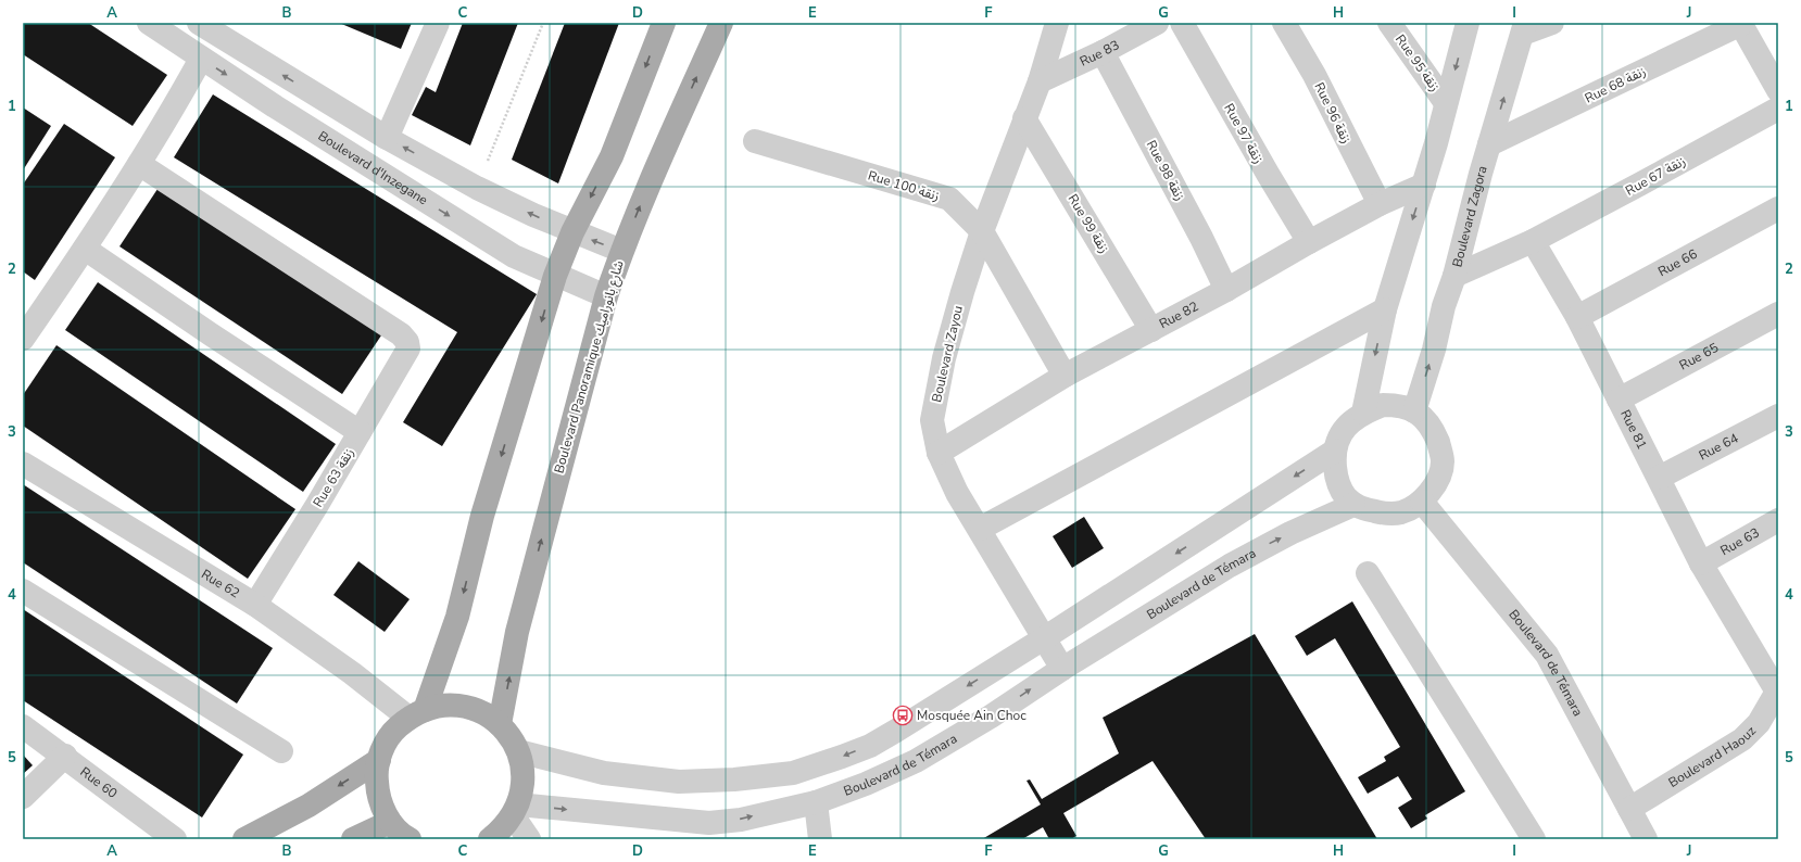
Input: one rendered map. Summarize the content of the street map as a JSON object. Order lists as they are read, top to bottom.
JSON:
{
  "streets": {
    "main road": ["Boulevard Panoramique شارع بانوراميك"],
    "street": [
      "Rue 83",
      "Rue 95 زنقة",
      "Rue 68 زنقة",
      "Rue 96 زنقة",
      "Rue 97 زنقة",
      "Boulevard d'Inzegane",
      "Rue 98 زنقة",
      "Rue 67 زنقة",
      "Rue 100 زنقة",
      "Boulevard Zagora",
      "Rue 99 زنقة",
      "Rue 66",
      "Rue 82",
      "Boulevard Zayou",
      "Rue 65",
      "Rue 81",
      "Rue 64",
      "Rue 63 زنقة",
      "Rue 63",
      "Rue 62",
      "Boulevard de Témara",
      "Boulevard Haouz",
      "Rue 60"
    ]
  },
  "crossings": [
    ["Rue 83", "Rue 98 زنقة"],
    ["Rue 83", "Boulevard Zayou"],
    ["Rue 68 زنقة", "Boulevard Zagora"],
    ["Rue 96 زنقة", "Rue 82"],
    ["Rue 97 زنقة", "Rue 82"],
    ["Boulevard d'Inzegane", "Boulevard Panoramique شارع بانوراميك"],
    ["Rue 98 زنقة", "Rue 82"],
    ["Rue 67 زنقة", "Rue 81"],
    ["Rue 100 زنقة", "Rue 82"],
    ["Rue 100 زنقة", "Boulevard Zayou"],
    ["Boulevard Zagora", "Boulevard de Témara"],
    ["Rue 99 زنقة", "Rue 82"],
    ["Rue 99 زنقة", "Boulevard Zayou"],
    ["Rue 66", "Rue 81"],
    ["Rue 82", "Boulevard Zayou"],
    ["Boulevard Zayou", "Boulevard de Témara"],
    ["Rue 65", "Rue 81"],
    ["Rue 81", "Rue 64"],
    ["Rue 81", "Rue 63"],
    ["Rue 81", "Boulevard Haouz"],
    ["Rue 63 زنقة", "Rue 62"],
    ["Boulevard de Témara", "Boulevard Haouz"]
  ],
  "places": {
    "bus stop": ["Mosquée Ain Choc"]
  },
  "grid": {
    "columns": [
      "A",
      "B",
      "C",
      "D",
      "E",
      "F",
      "G",
      "H",
      "I",
      "J"
    ],
    "rows": [
      "1",
      "2",
      "3",
      "4",
      "5"
    ]
  }
}
